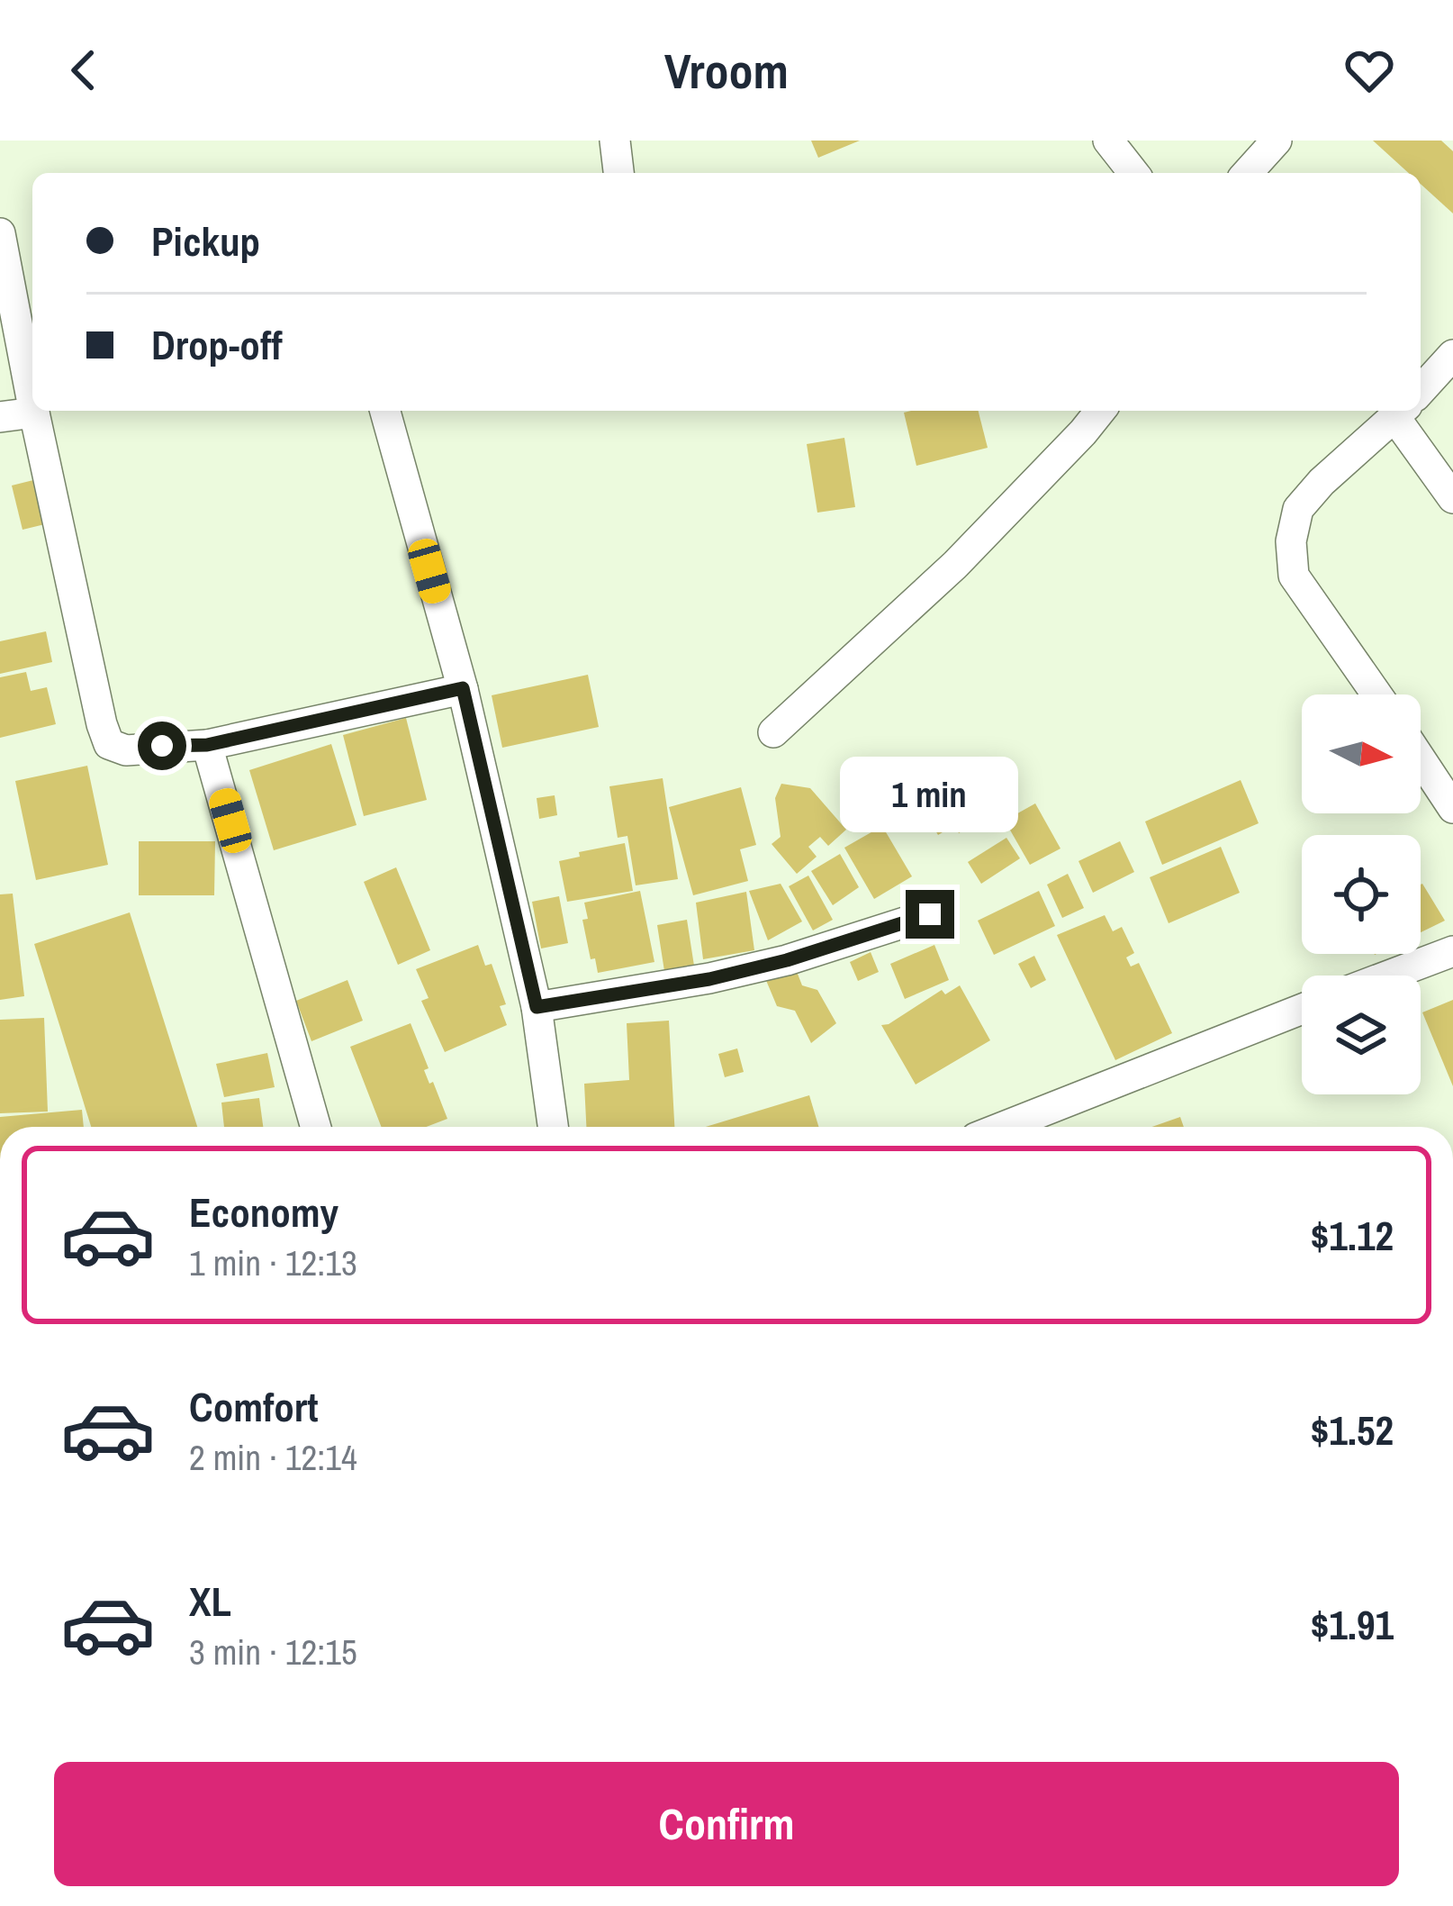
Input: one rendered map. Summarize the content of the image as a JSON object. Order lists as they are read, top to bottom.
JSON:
{
  "north": "right",
  "page": {
    "header": "Vroom",
    "banner": ["Pickup", "Drop-off"],
    "bubble": "1 min",
    "list": [
      {
        "name": "Economy",
        "note": "1 min · 12:13",
        "value": "$1.12"
      },
      {
        "name": "Comfort",
        "note": "2 min · 12:14",
        "value": "$1.52"
      },
      {
        "name": "XL",
        "note": "3 min · 12:15",
        "value": "$1.91"
      }
    ],
    "buttons": "Confirm"
  }
}
